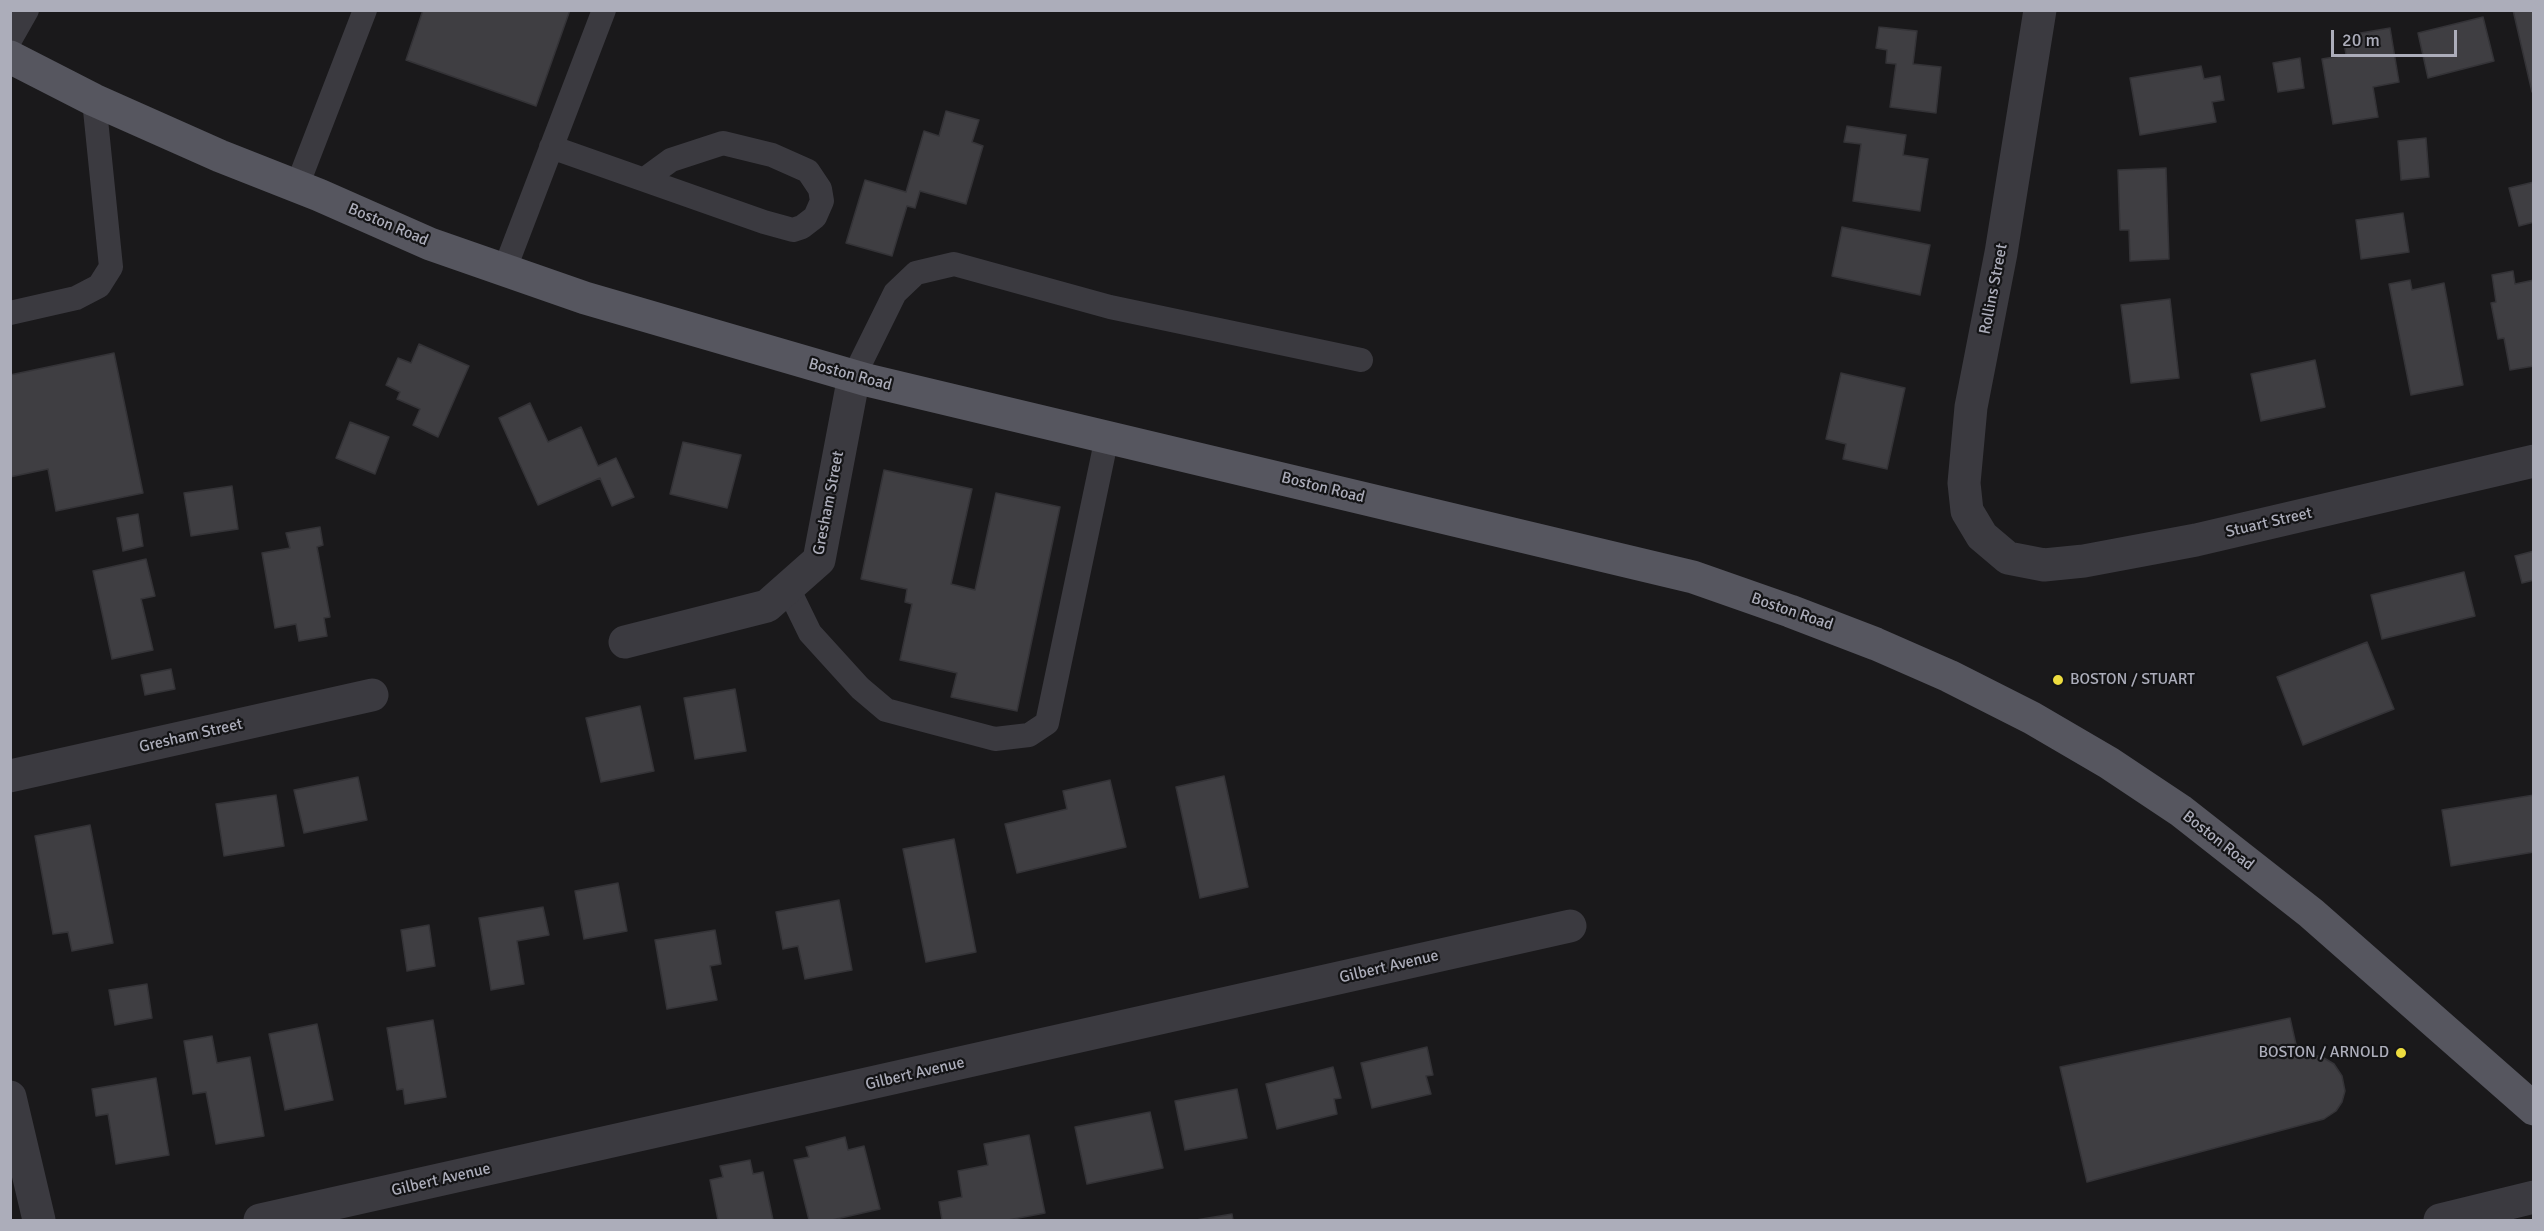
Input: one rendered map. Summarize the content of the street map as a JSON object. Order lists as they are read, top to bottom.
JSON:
{
  "streets": {
    "main road": ["Boston Road"],
    "street": [
      "Rollins Street",
      "Gresham Street",
      "Stuart Street",
      "Gilbert Avenue"
    ]
  },
  "crossings": [
    ["Boston Road", "Gresham Street"],
    ["Rollins Street", "Stuart Street"]
  ],
  "places": ["BOSTON / STUART", "BOSTON / ARNOLD"],
  "scale_bar": "20 m"
}
